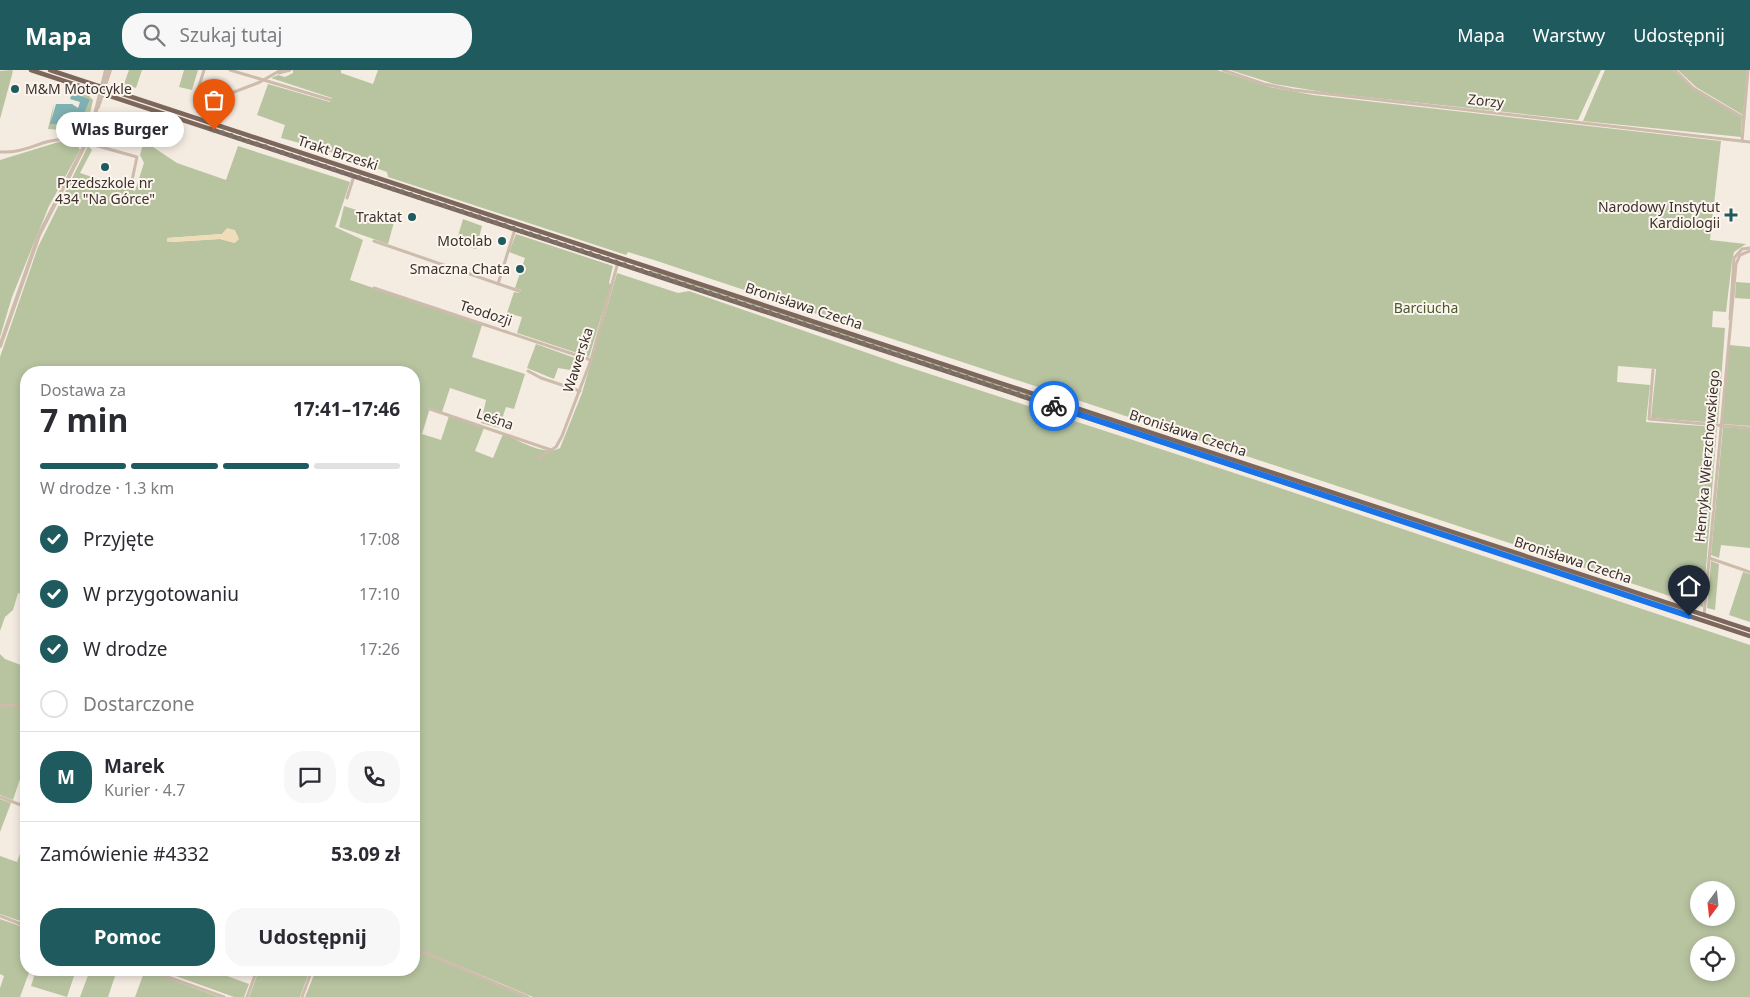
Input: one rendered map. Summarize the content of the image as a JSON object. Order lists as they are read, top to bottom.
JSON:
{
  "streets": {
    "main road": ["Trakt Brzeski", "Bronisława Czecha"],
    "street": [
      "Zorzy",
      "Teodozji",
      "Wawerska",
      "Leśna",
      "Henryka Wierzchowskiego"
    ]
  },
  "crossings": [
    ["Trakt Brzeski", "Bronisława Czecha"],
    ["Trakt Brzeski", "Wawerska"],
    ["Bronisława Czecha", "Wawerska"],
    ["Bronisława Czecha", "Henryka Wierzchowskiego"],
    ["Teodozji", "Wawerska"],
    ["Wawerska", "Leśna"]
  ],
  "parks": ["Barciucha"],
  "places": {
    "other": [
      "M&M Motocykle",
      "Wlas Burger",
      "Przedszkole nr 434 \"Na Górce\"",
      "Traktat",
      "Motolab",
      "Smaczna Chata"
    ],
    "health": ["Narodowy Instytut Kardiologii"]
  },
  "north": "bottom",
  "page": {
    "header": "Mapa",
    "search": "Szukaj tutaj",
    "nav": ["Mapa", "Warstwy", "Udostępnij"],
    "bubble": "Wlas Burger",
    "heading": ["7 min", "Dostawa za", "17:41–17:46"],
    "panel": [
      "Marek",
      "Kurier · 4.7",
      "Zamówienie #4332",
      "53.09 zł"
    ],
    "bar": "W drodze · 1.3 km",
    "list": [
      ["Przyjęte", "17:08"],
      ["W przygotowaniu", "17:10"],
      ["W drodze", "17:26"],
      "Dostarczone"
    ],
    "round": "M",
    "buttons": ["Pomoc", "Udostępnij"]
  }
}
